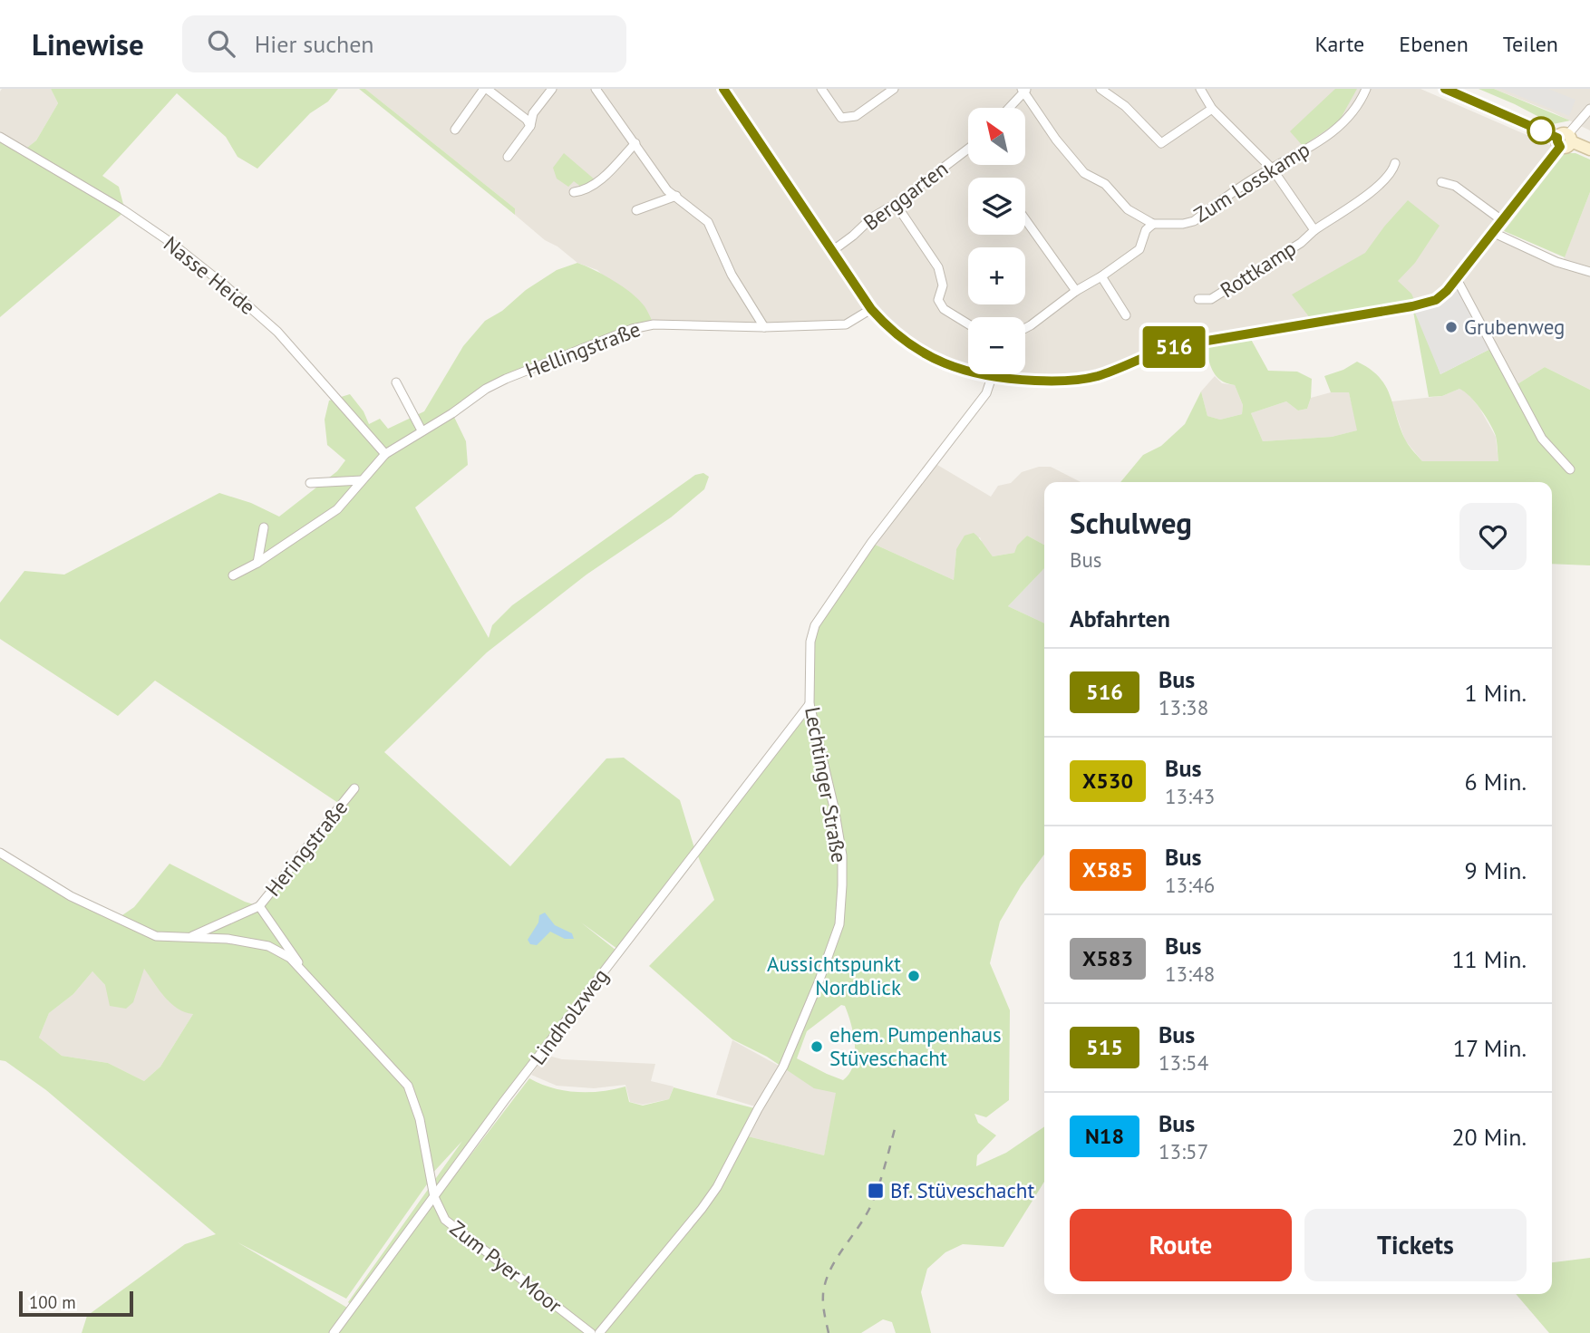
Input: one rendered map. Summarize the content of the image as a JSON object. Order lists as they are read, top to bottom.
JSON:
{
  "streets": {
    "street": [
      "Zum Losskamp",
      "Berggarten",
      "Rottkamp",
      "Nasse Heide",
      "Hellingstraße",
      "Lechtinger Straße",
      "Heringstraße",
      "Lindholzweg",
      "Zum Pyer Moor"
    ]
  },
  "crossings": [
    ["Zum Losskamp", "Rottkamp"],
    ["Nasse Heide", "Hellingstraße"],
    ["Lechtinger Straße", "Lindholzweg"],
    ["Heringstraße", "Zum Pyer Moor"],
    ["Lindholzweg", "Zum Pyer Moor"]
  ],
  "places": {
    "other": ["Grubenweg", "Aussichtspunkt Nordblick", "ehem. Pumpenhaus Stüveschacht"],
    "transit": ["Bf. Stüveschacht"]
  },
  "lines": ["bus line 516"],
  "scale_bar": "100 m",
  "north": "top left",
  "page": {
    "header": "Linewise",
    "search": "Hier suchen",
    "nav": ["Karte", "Ebenen", "Teilen"],
    "on_map": "516",
    "map_buttons": ["+", "−"],
    "heading": [
      ["Schulweg", "Bus"],
      "Abfahrten"
    ],
    "list": [
      {
        "mark": "516",
        "name": "Bus",
        "note": "13:38",
        "value": "1 Min."
      },
      {
        "mark": "X530",
        "name": "Bus",
        "note": "13:43",
        "value": "6 Min."
      },
      {
        "mark": "X585",
        "name": "Bus",
        "note": "13:46",
        "value": "9 Min."
      },
      {
        "mark": "X583",
        "name": "Bus",
        "note": "13:48",
        "value": "11 Min."
      },
      {
        "mark": "515",
        "name": "Bus",
        "note": "13:54",
        "value": "17 Min."
      },
      {
        "mark": "N18",
        "name": "Bus",
        "note": "13:57",
        "value": "20 Min."
      }
    ],
    "buttons": ["Route", "Tickets"],
    "scale": "100 m"
  }
}
